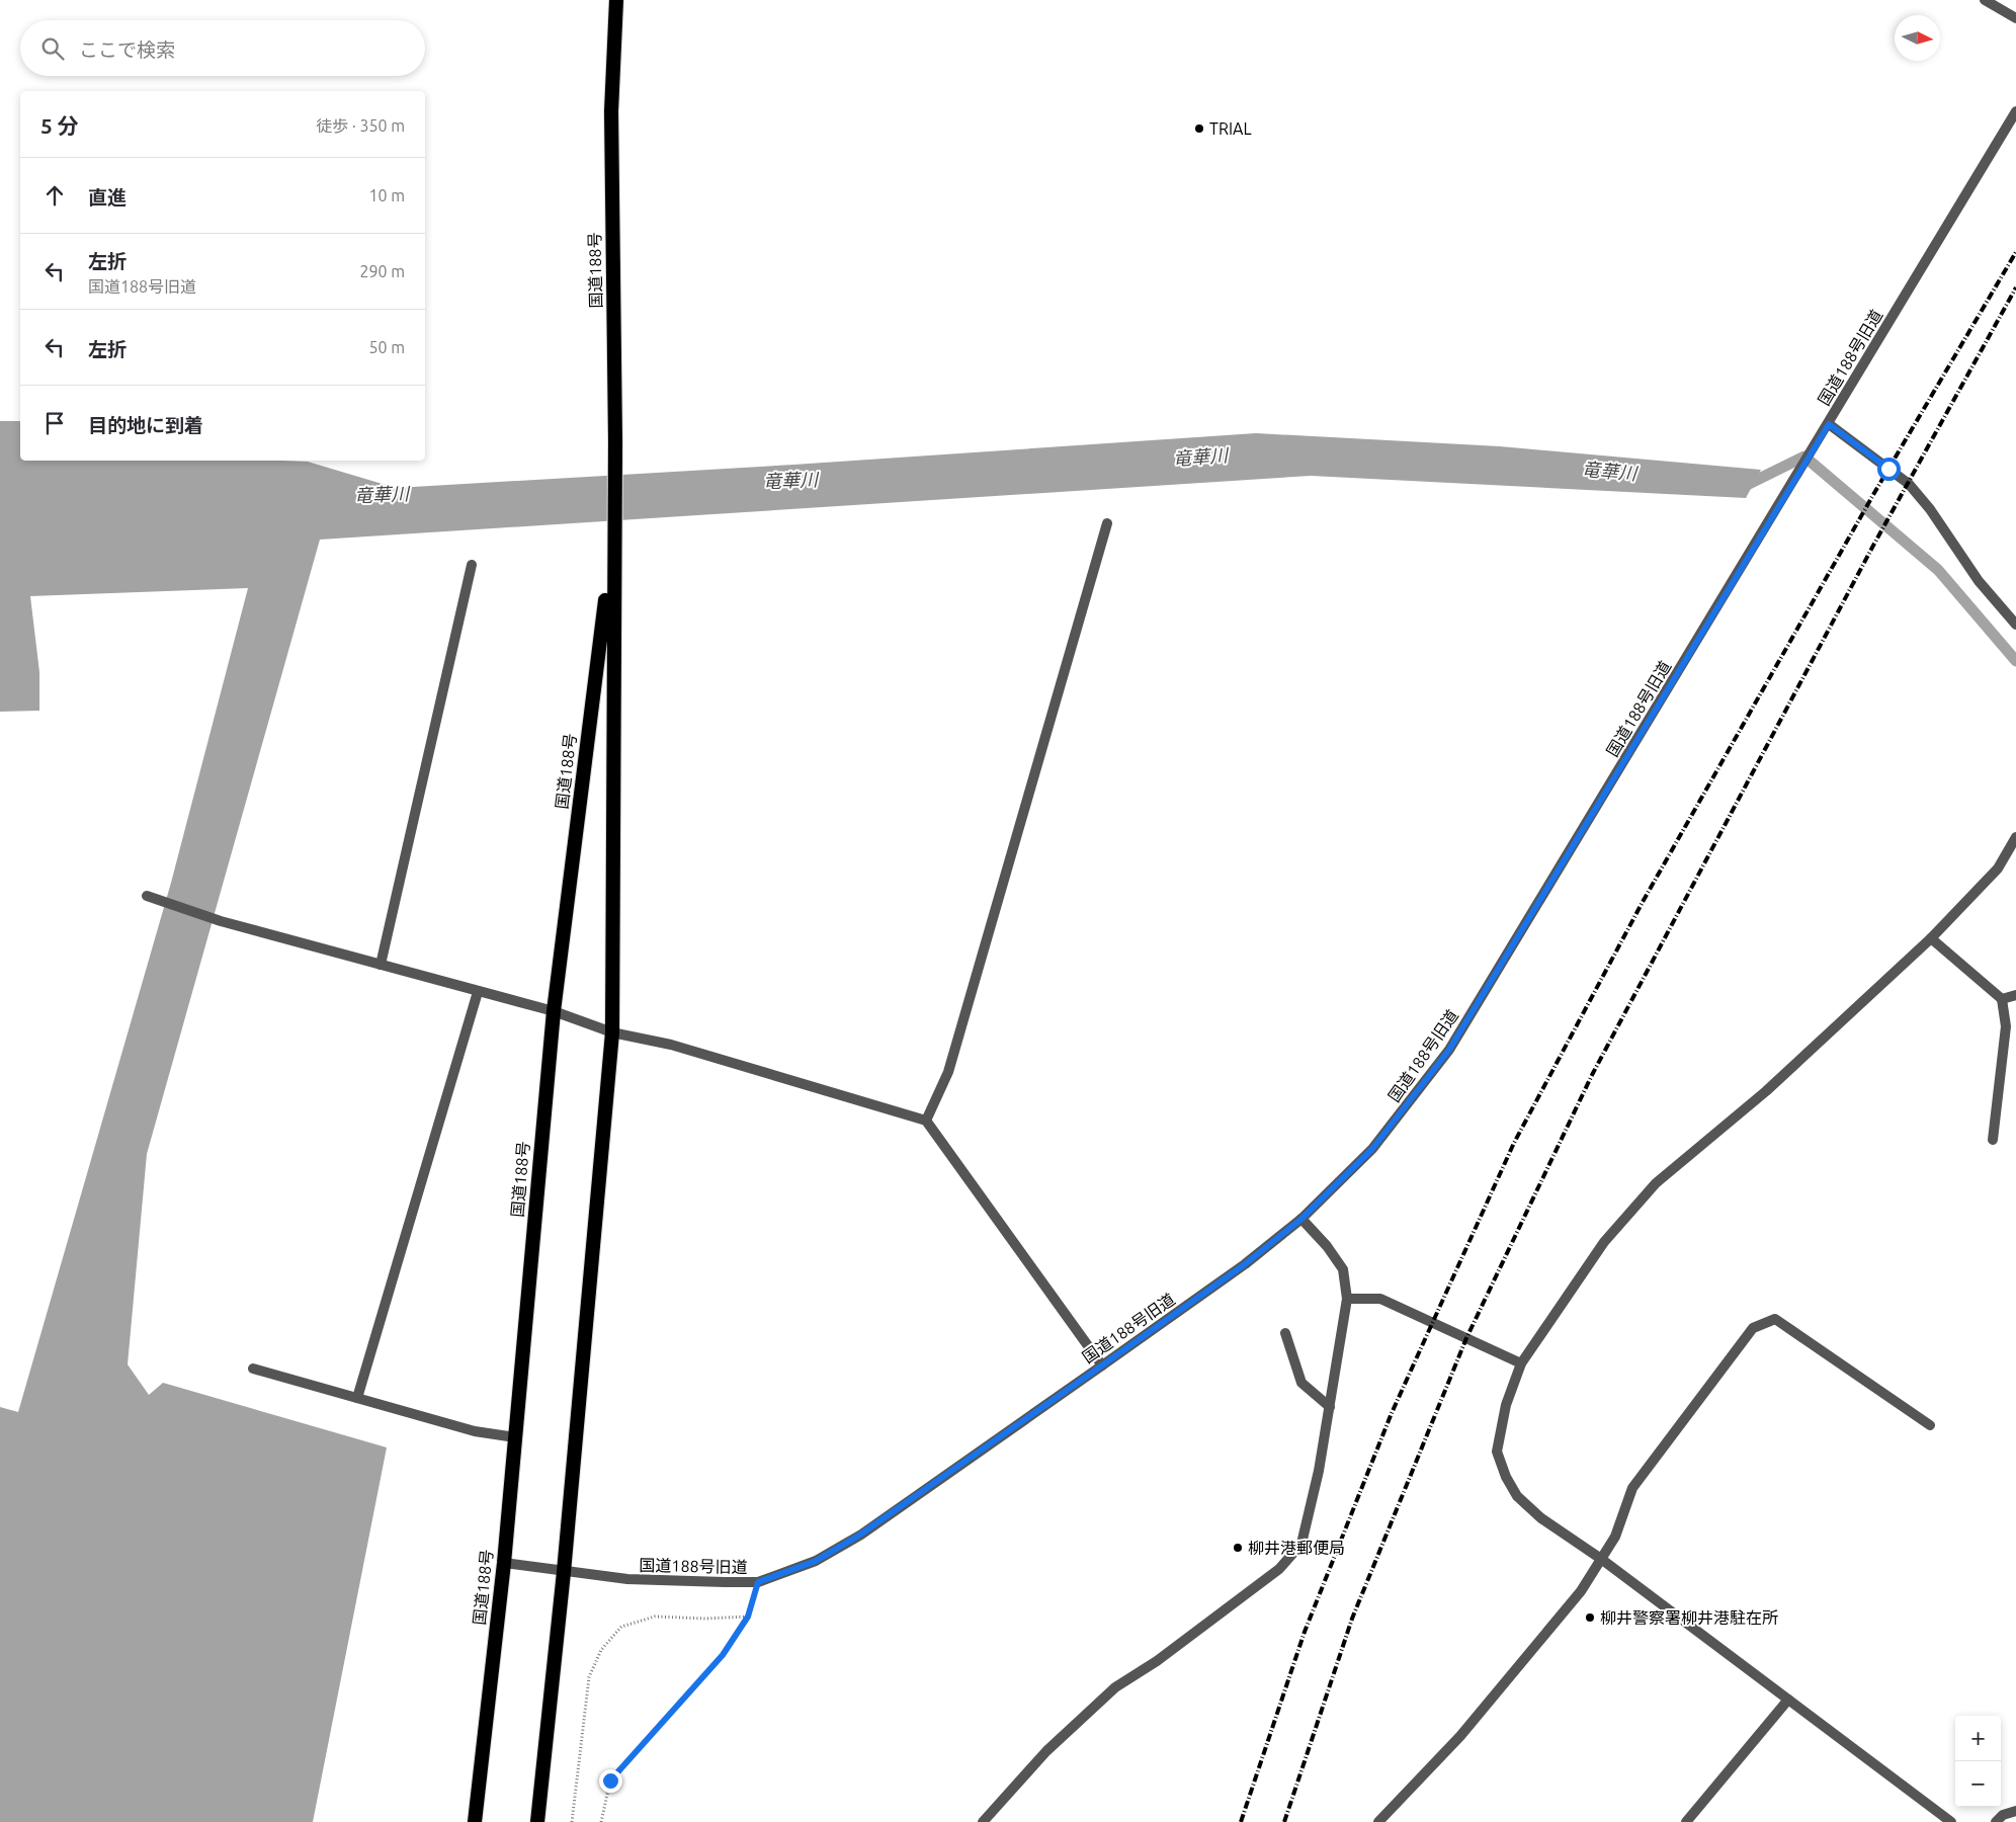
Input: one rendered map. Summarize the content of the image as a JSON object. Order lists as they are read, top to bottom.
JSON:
{
  "streets": {
    "highway": ["国道188号"],
    "street": ["国道188号旧道"]
  },
  "crossings": [
    ["国道188号", "国道188号旧道"]
  ],
  "water": ["竜華川"],
  "places": ["TRIAL", "柳井港郵便局", "柳井警察署柳井港駐在所"],
  "north": "right",
  "page": {
    "search": "ここで検索",
    "heading": ["5 分", "徒歩 · 350 m"],
    "list": [
      ["直進", "10 m"],
      ["左折", "国道188号旧道", "290 m"],
      ["左折", "50 m"],
      "目的地に到着"
    ],
    "map_buttons": ["+", "−"]
  }
}
